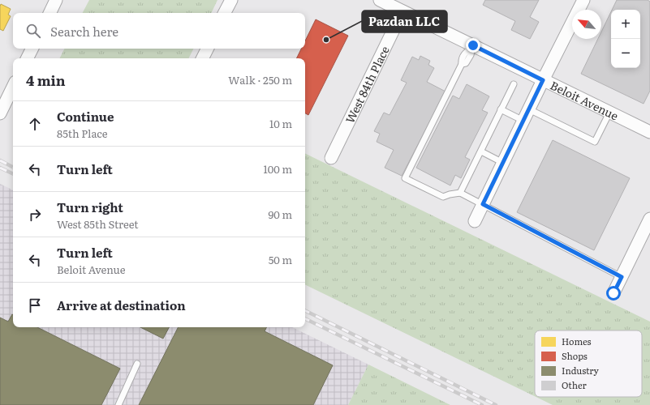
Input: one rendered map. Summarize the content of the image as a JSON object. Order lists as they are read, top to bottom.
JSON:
{
  "streets": {
    "street": ["West 84th Place", "Beloit Avenue"]
  },
  "crossings": [
    ["West 84th Place", "Beloit Avenue"]
  ],
  "places": ["Pazdan LLC"],
  "legend": [
    "Homes",
    "Shops",
    "Industry",
    "Other"
  ],
  "north": "top left",
  "page": {
    "map_buttons": ["+", "−"],
    "search": "Search here",
    "heading": ["4 min", "Walk · 250 m"],
    "list": [
      ["Continue", "85th Place", "10 m"],
      ["Turn left", "100 m"],
      ["Turn right", "West 85th Street", "90 m"],
      ["Turn left", "Beloit Avenue", "50 m"],
      "Arrive at destination"
    ]
  }
}
